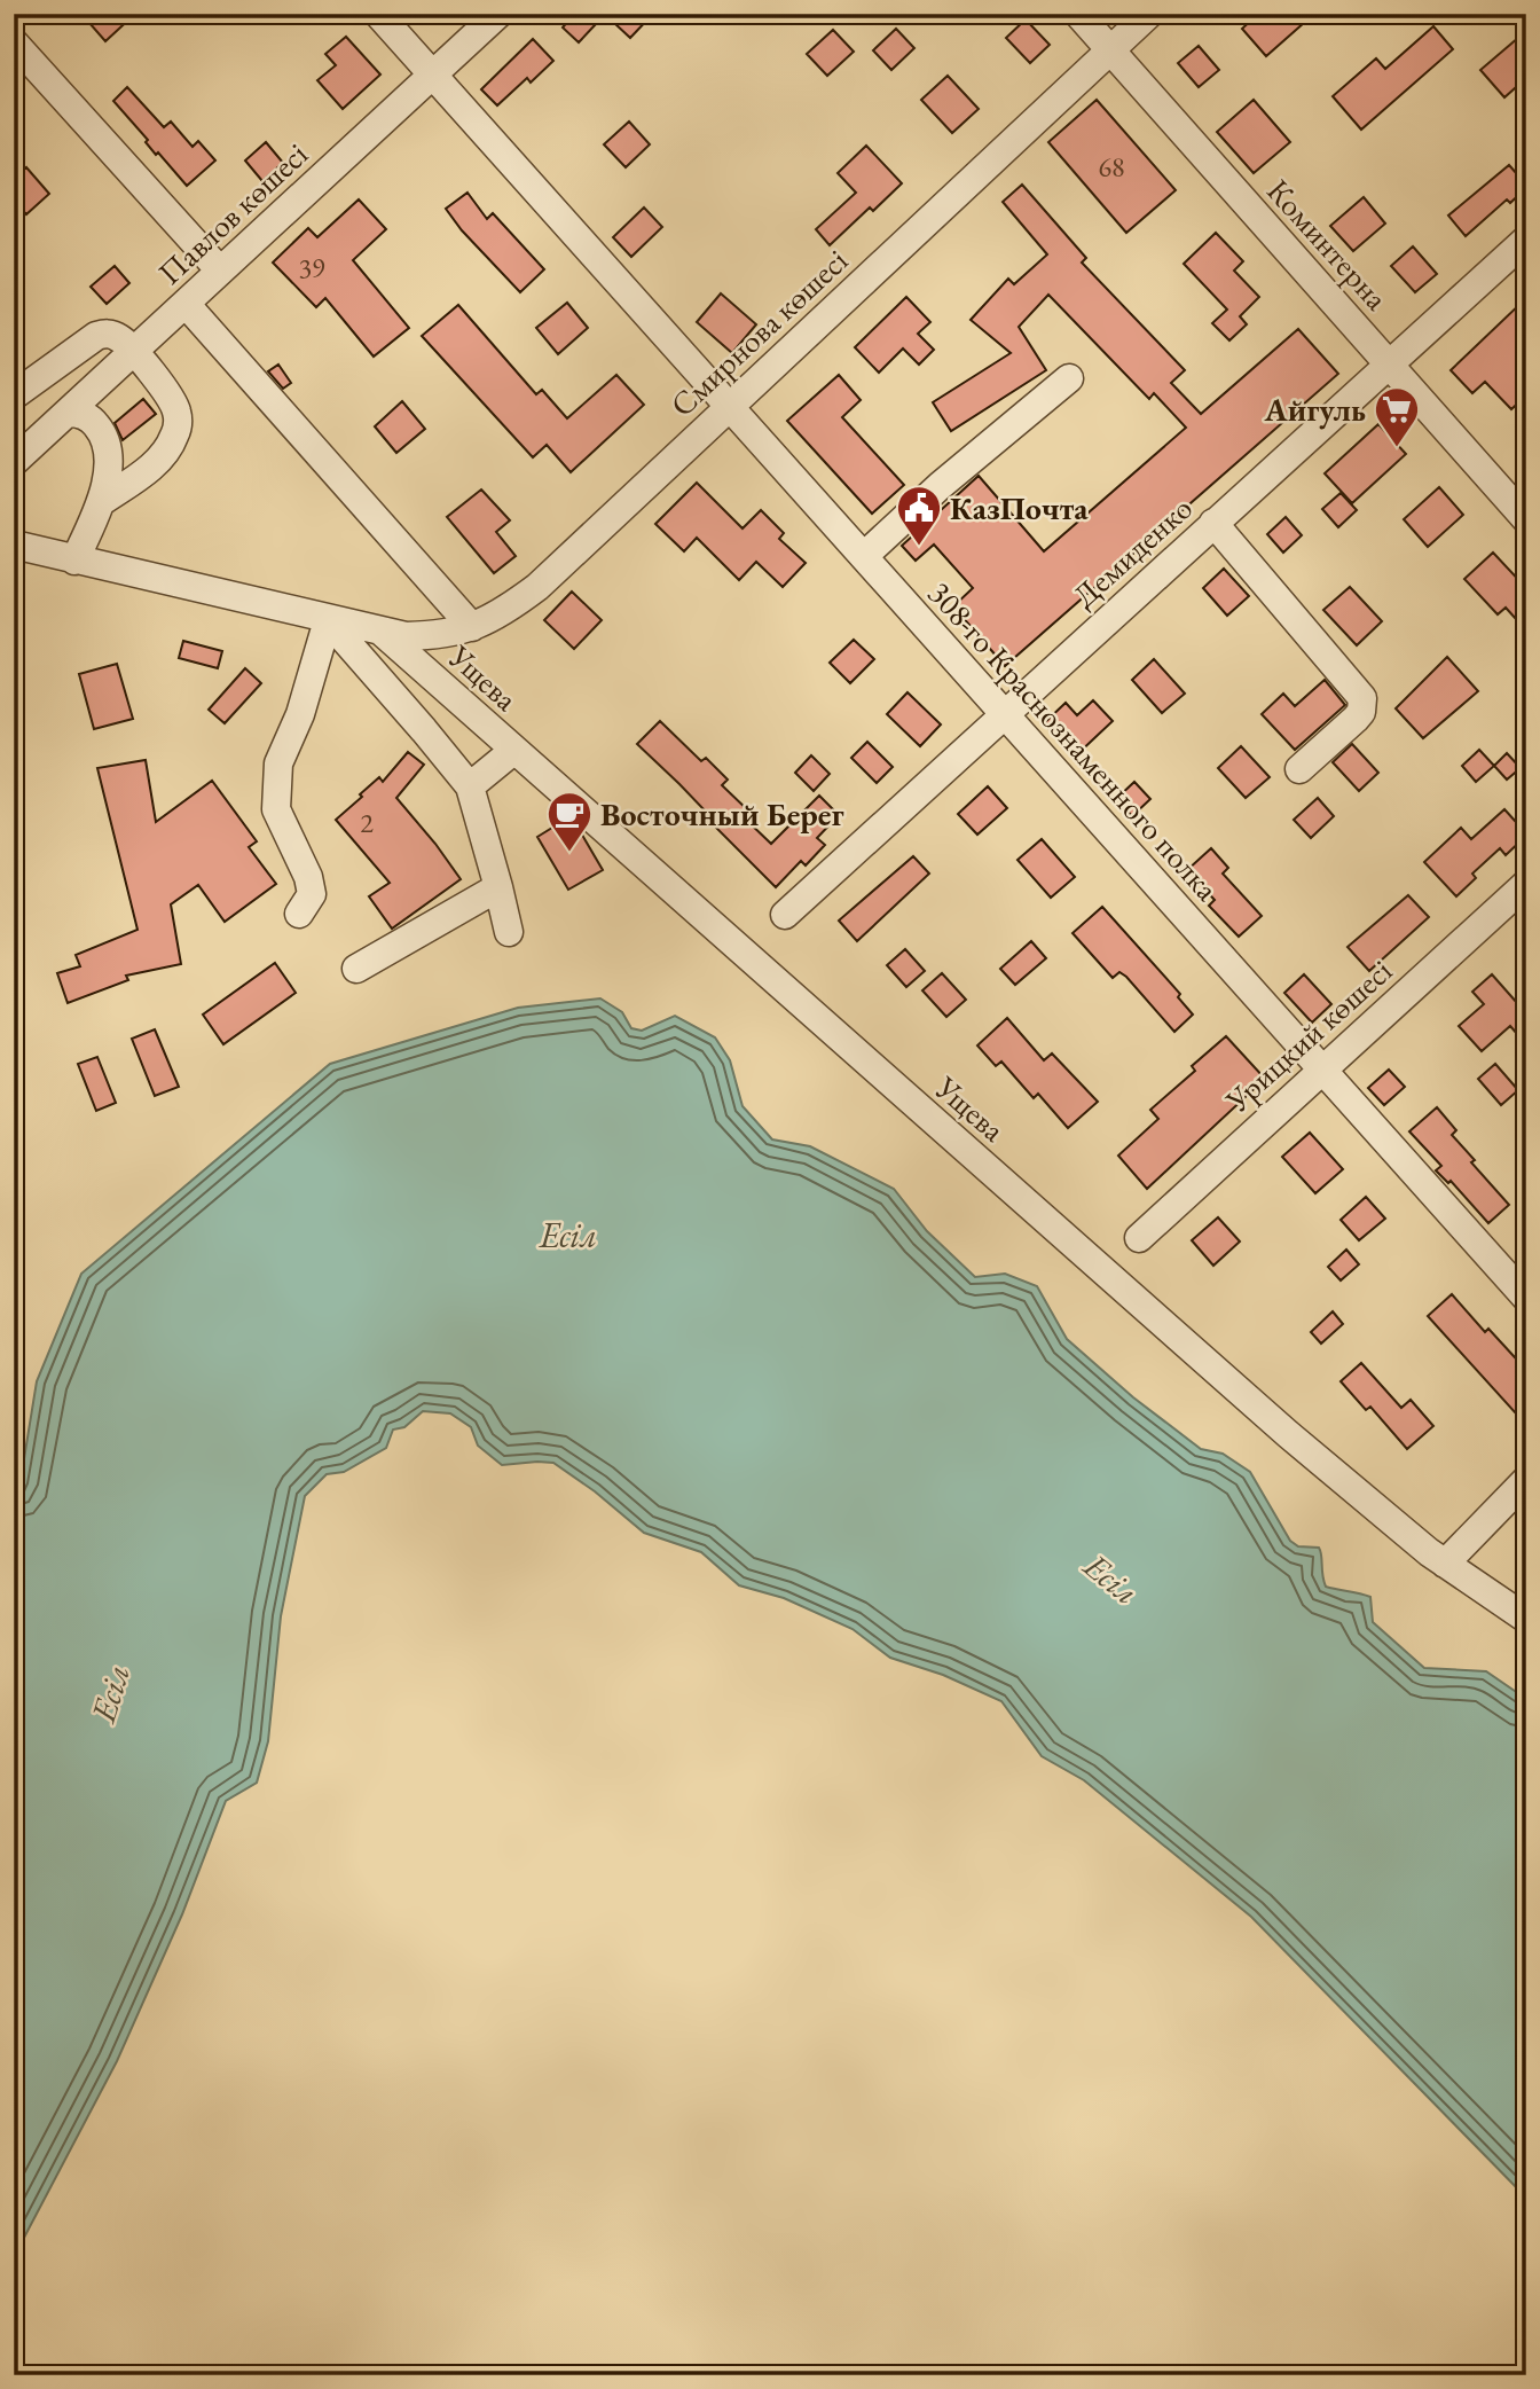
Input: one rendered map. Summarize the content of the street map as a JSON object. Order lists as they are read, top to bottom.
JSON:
{
  "streets": {
    "street": [
      "Павлов көшесі",
      "Коминтерна",
      "Смирнова көшесі",
      "Демиденко",
      "Ущева",
      "308-го Краснознаменного полка",
      "Урицкий көшесі"
    ]
  },
  "crossings": [
    ["Павлов көшесі", "308-го Краснознаменного полка"],
    ["Коминтерна", "Смирнова көшесі"],
    ["Коминтерна", "Демиденко"],
    ["Смирнова көшесі", "Ущева"],
    ["Смирнова көшесі", "308-го Краснознаменного полка"],
    ["Демиденко", "308-го Краснознаменного полка"],
    ["308-го Краснознаменного полка", "Урицкий көшесі"]
  ],
  "water": ["Есіл"],
  "places": {
    "supermarket": ["Айгуль"],
    "public building": ["КазПочта"],
    "cafe": ["Восточный Берег"]
  },
  "house_numbers": ["68", "39", "2"]
}
